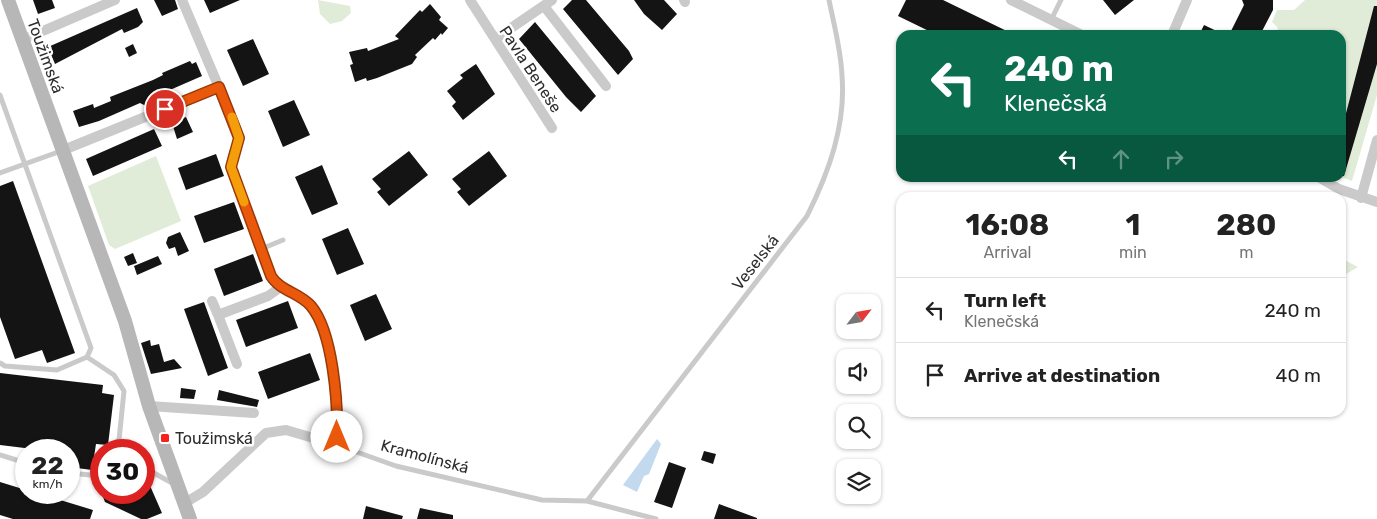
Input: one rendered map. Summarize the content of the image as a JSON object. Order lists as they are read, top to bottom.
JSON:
{
  "streets": {
    "street": ["Toužimská", "Pavla Beneše", "Kramolínská"],
    "lane": ["Veselská"]
  },
  "crossings": [
    ["Toužimská", "Kramolínská"],
    ["Veselská", "Kramolínská"]
  ],
  "places": {
    "transit": ["Toužimská"]
  },
  "north": "top right",
  "page": {
    "turn": ["240 m", "Klenečská"],
    "eta": [
      "16:08",
      "Arrival",
      "1",
      "min",
      "280",
      "m"
    ],
    "list": [
      {
        "name": "Turn left",
        "note": "Klenečská",
        "value": "240 m"
      },
      {
        "name": "Arrive at destination",
        "value": "40 m"
      }
    ],
    "speed": "22 km/h",
    "limit": "30"
  }
}
